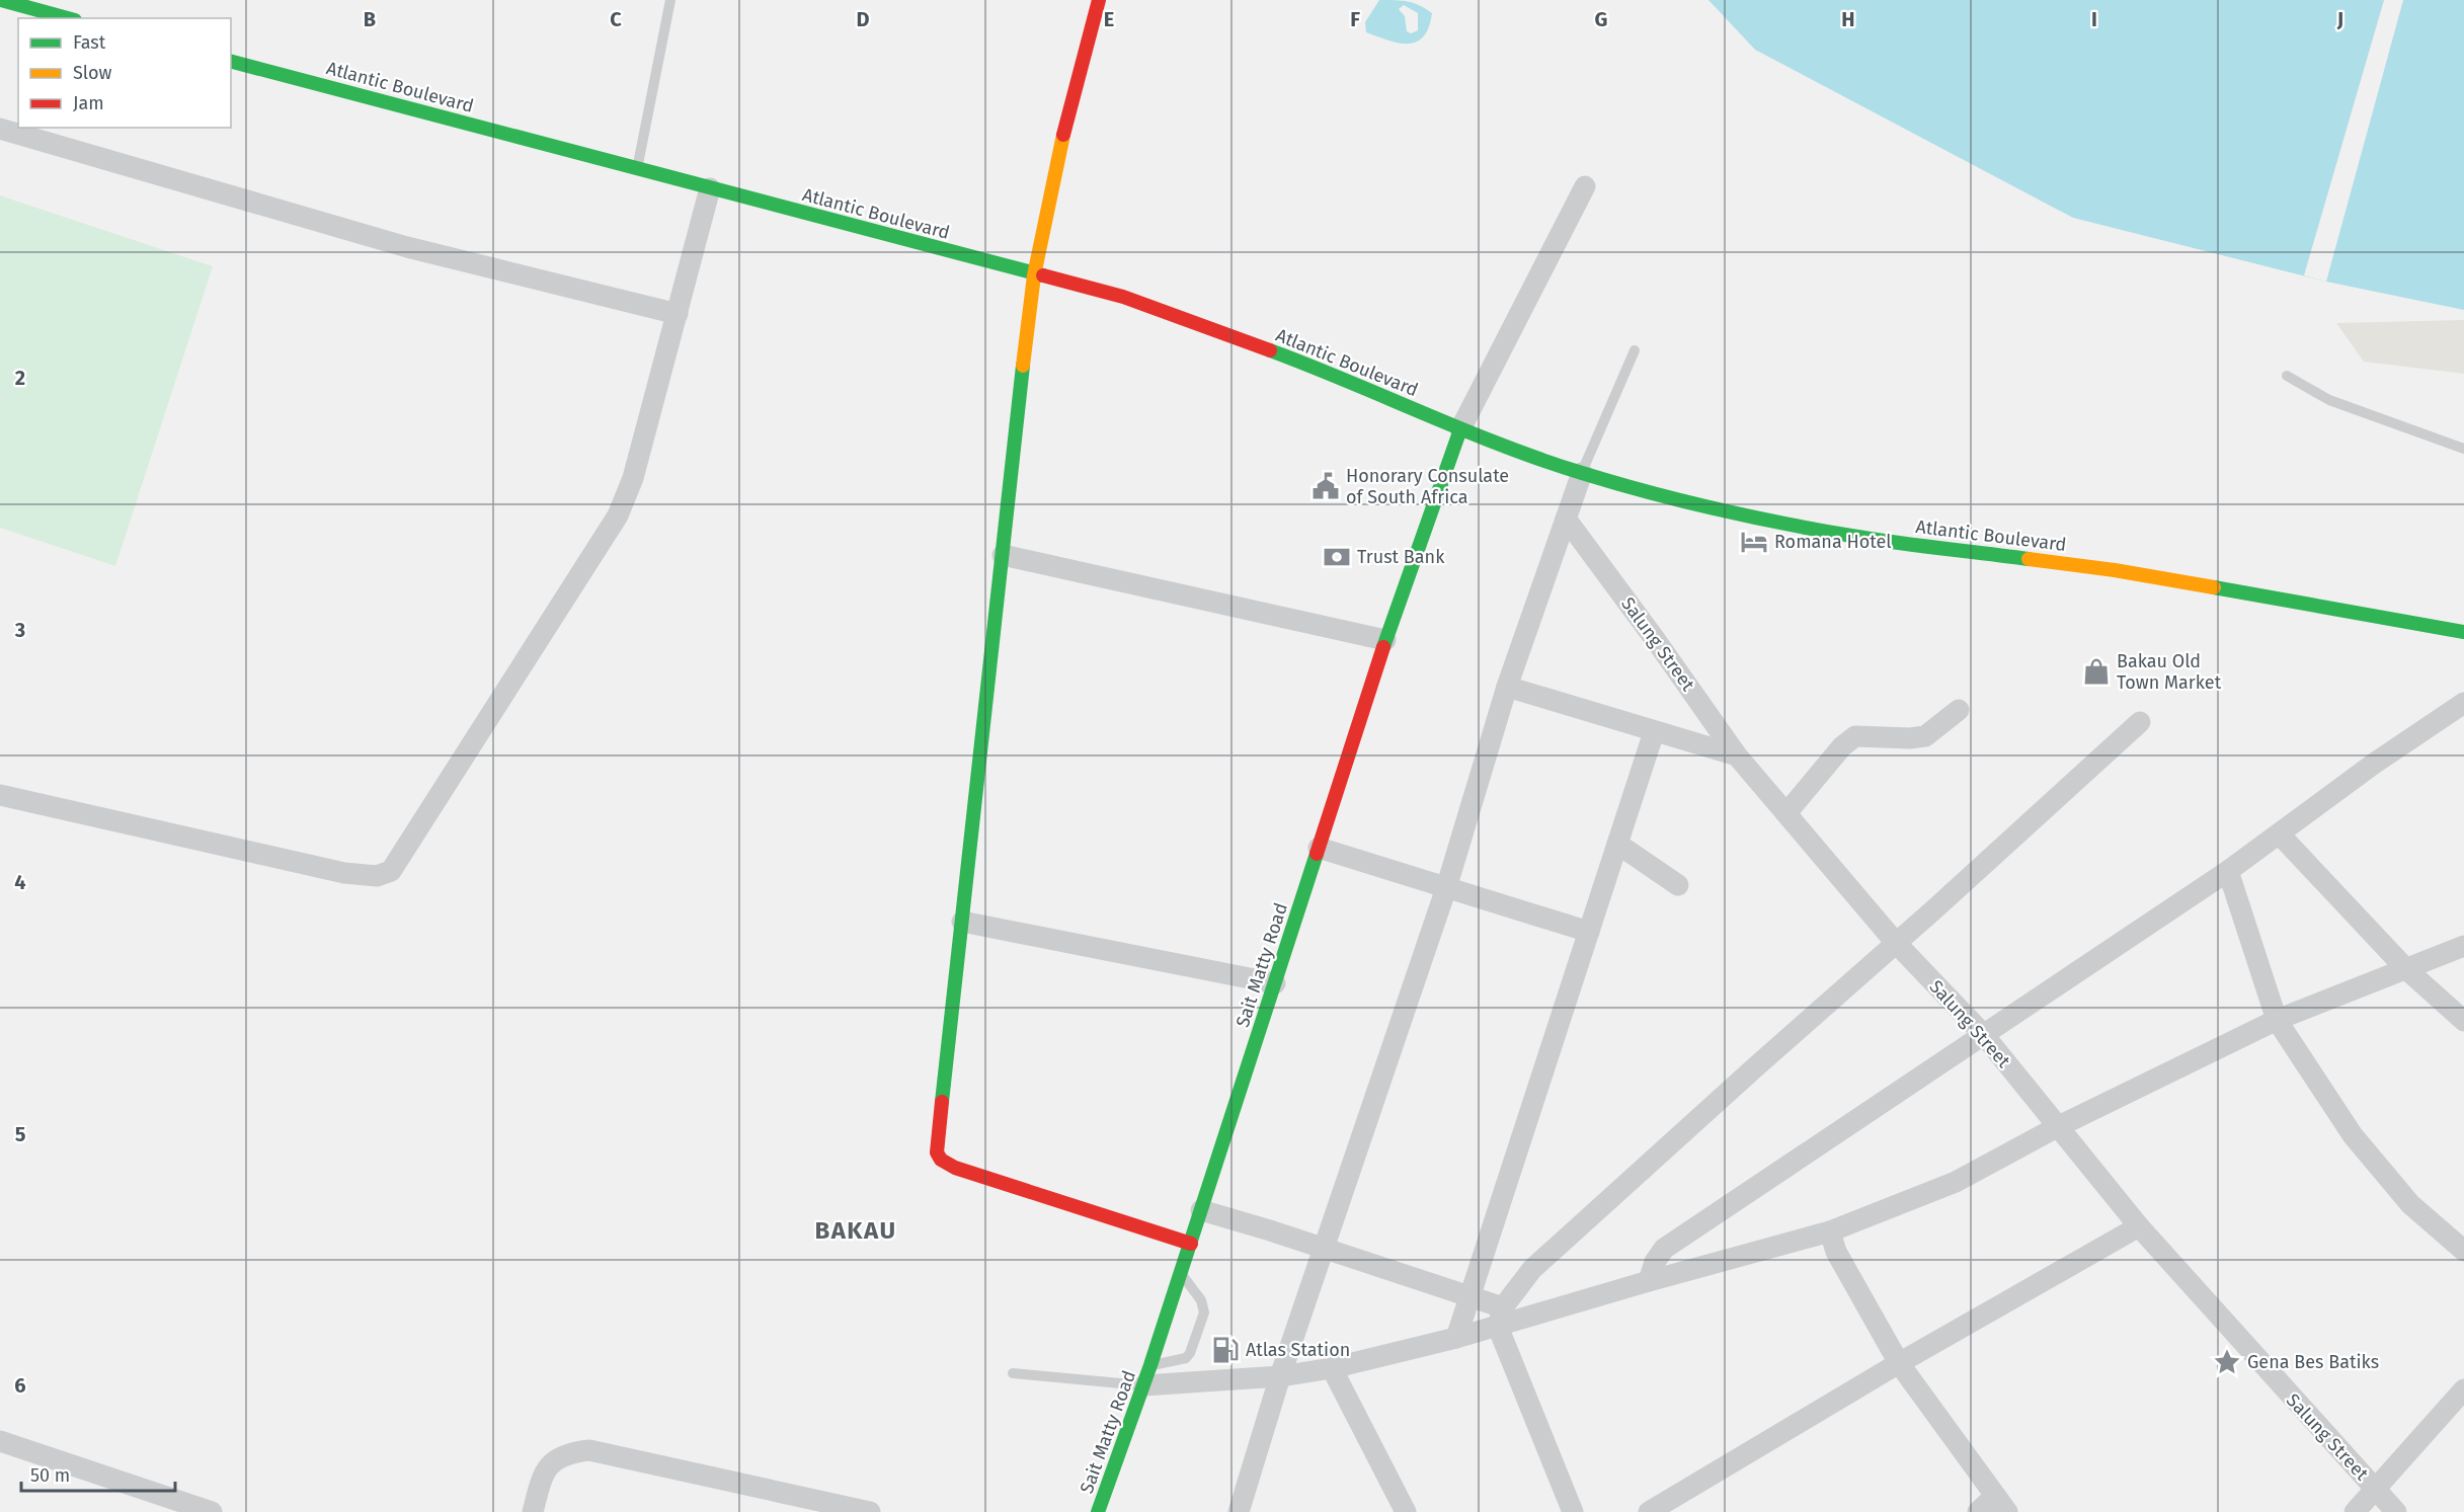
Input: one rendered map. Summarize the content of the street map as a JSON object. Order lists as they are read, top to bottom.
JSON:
{
  "streets": {
    "street": ["Atlantic Boulevard", "Salung Street", "Sait Matty Road"]
  },
  "crossings": [
    ["Atlantic Boulevard", "Sait Matty Road"]
  ],
  "districts": ["BAKAU"],
  "places": {
    "public building": ["Honorary Consulate of South Africa"],
    "hotel": ["Romana Hotel"],
    "bank": ["Trust Bank"],
    "shop": ["Bakau Old Town Market"],
    "fuel station": ["Atlas Station"],
    "place": ["Gena Bes Batiks"]
  },
  "legend": ["Fast", "Slow", "Jam"],
  "scale_bar": "50 m",
  "grid": {
    "columns": [
      "B",
      "C",
      "D",
      "E",
      "F",
      "G",
      "H",
      "I",
      "J"
    ],
    "rows": [
      "2",
      "3",
      "4",
      "5",
      "6"
    ]
  }
}
